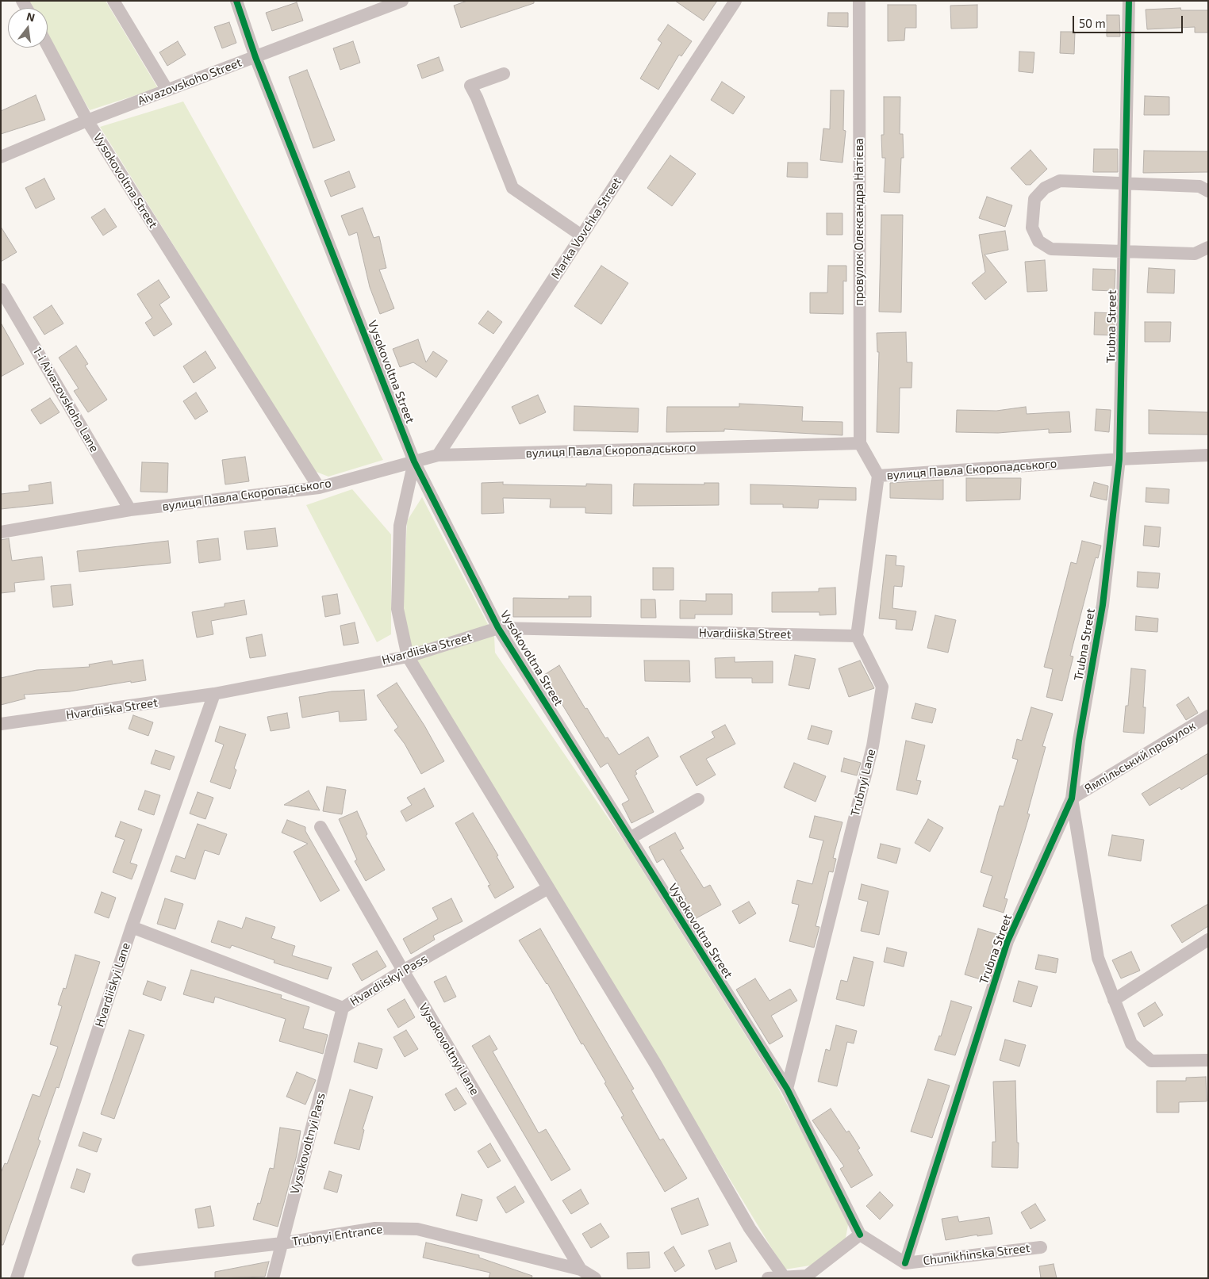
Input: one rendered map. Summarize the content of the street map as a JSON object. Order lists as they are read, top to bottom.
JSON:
{
  "streets": {
    "street": [
      "Aivazovskoho Street",
      "Vysokovoltna Street",
      "провулок Олександра Натієва",
      "Marka Vovchka Street",
      "Trubna Street",
      "1-i Aivazovskoho Lane",
      "вулиця Павла Скоропадського",
      "Hvardiiska Street",
      "Ямпільський провулок",
      "Trubnyi Lane",
      "Hvardiiskyi Pass",
      "Hvardiiskyi Lane",
      "Vysokovoltnyi Lane",
      "Vysokovoltnyi Pass",
      "Trubnyi Entrance",
      "Chunikhinska Street"
    ]
  },
  "crossings": [
    ["Aivazovskoho Street", "Vysokovoltna Street"],
    ["Vysokovoltna Street", "вулиця Павла Скоропадського"],
    ["Vysokovoltna Street", "Hvardiiska Street"],
    ["Vysokovoltna Street", "Trubnyi Lane"],
    ["провулок Олександра Натієва", "вулиця Павла Скоропадського"],
    ["Marka Vovchka Street", "вулиця Павла Скоропадського"],
    ["Trubna Street", "вулиця Павла Скоропадського"],
    ["Trubna Street", "Ямпільський провулок"],
    ["Trubna Street", "Chunikhinska Street"],
    ["1-i Aivazovskoho Lane", "вулиця Павла Скоропадського"],
    ["Hvardiiska Street", "Trubnyi Lane"],
    ["Hvardiiska Street", "Hvardiiskyi Lane"],
    ["Hvardiiskyi Pass", "Hvardiiskyi Lane"],
    ["Hvardiiskyi Pass", "Vysokovoltnyi Lane"],
    ["Hvardiiskyi Pass", "Vysokovoltnyi Pass"],
    ["Vysokovoltnyi Lane", "Trubnyi Entrance"],
    ["Vysokovoltnyi Pass", "Trubnyi Entrance"]
  ],
  "scale_bar": "50 m",
  "north": "top"
}
